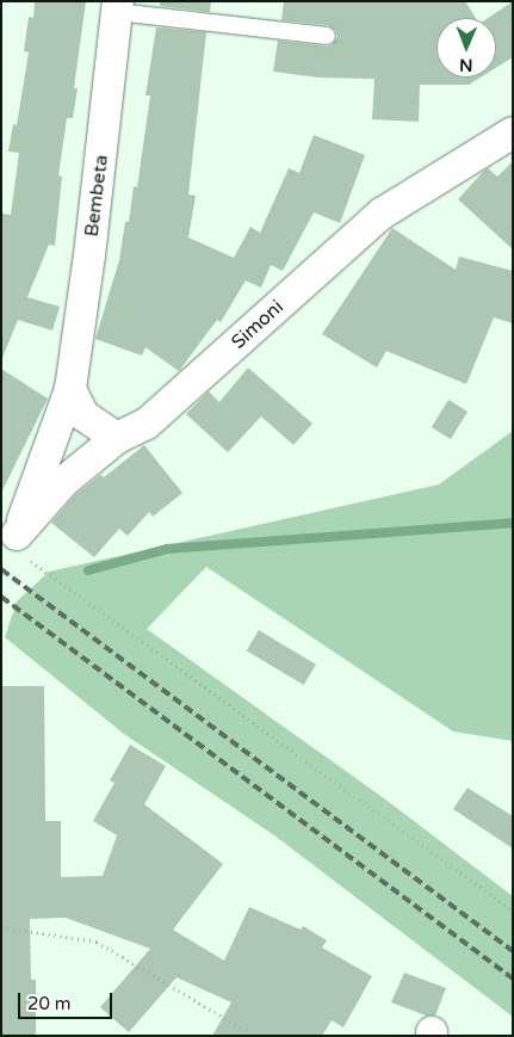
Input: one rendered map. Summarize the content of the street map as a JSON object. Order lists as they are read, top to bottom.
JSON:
{
  "streets": {
    "street": ["Bembeta", "Simoni"]
  },
  "crossings": [
    ["Bembeta", "Simoni"]
  ],
  "scale_bar": "20 m",
  "north": "bottom"
}
